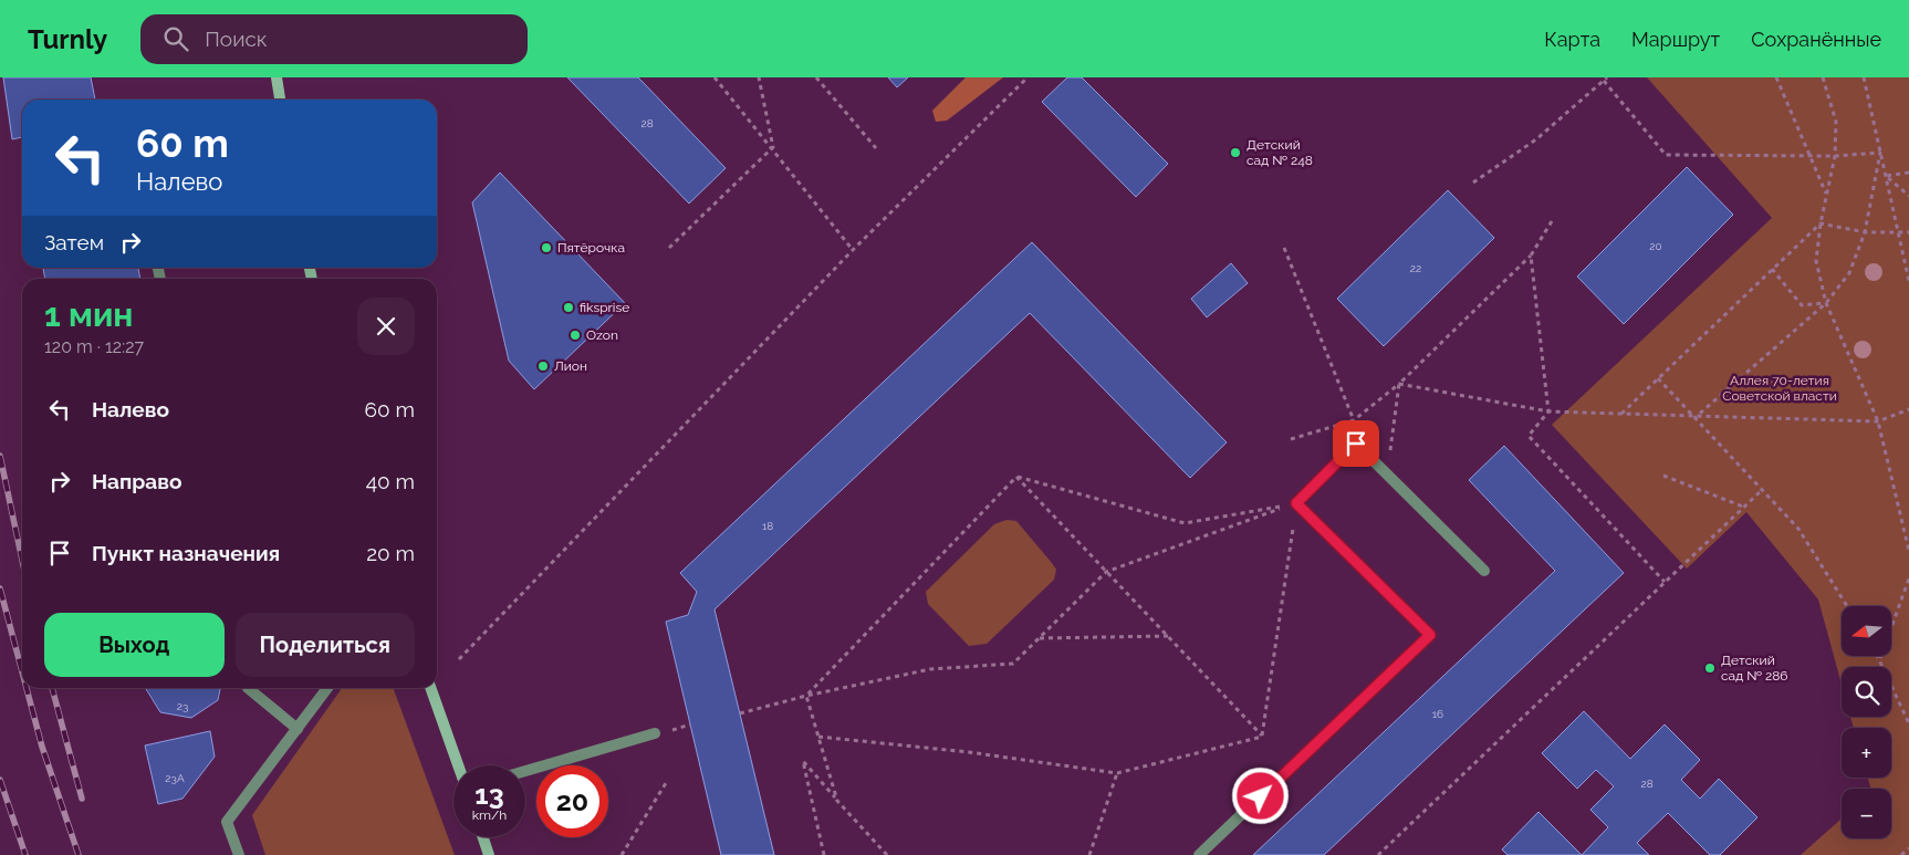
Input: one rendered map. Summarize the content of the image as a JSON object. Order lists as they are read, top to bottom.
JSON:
{
  "parks": ["Аллея 70-летия Советской власти"],
  "places": [
    "Детский сад № 248",
    "Пятёрочка",
    "fiksprise",
    "Ozon",
    "Лион",
    "Детский сад № 286"
  ],
  "house_numbers": [
    "28",
    "20",
    "22",
    "18",
    "23",
    "16",
    "23А",
    "28"
  ],
  "north": "left",
  "page": {
    "header": "Turnly",
    "search": "Поиск",
    "nav": ["Карта", "Маршрут", "Сохранённые"],
    "turn": ["60 m", "Налево"],
    "then": "Затем",
    "heading": ["1 мин", "120 m · 12:27"],
    "list": [
      {
        "name": "Налево",
        "value": "60 m"
      },
      {
        "name": "Направо",
        "value": "40 m"
      },
      {
        "name": "Пункт назначения",
        "value": "20 m"
      }
    ],
    "buttons": ["Выход", "Поделиться"],
    "map_buttons": ["+", "−"],
    "speed": "13 km/h",
    "limit": "20"
  }
}
